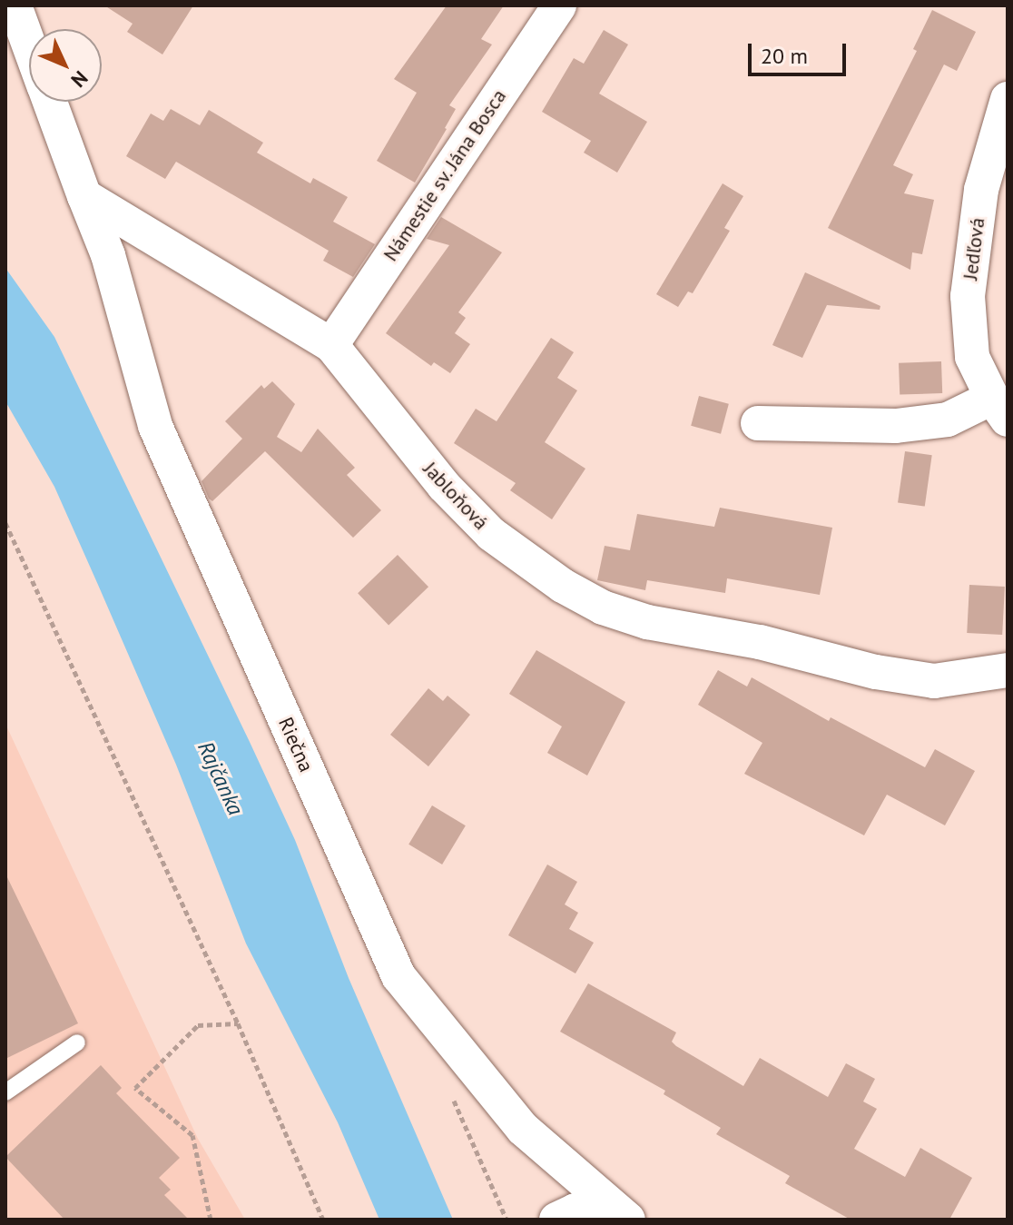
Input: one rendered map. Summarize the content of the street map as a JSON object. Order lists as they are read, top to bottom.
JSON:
{
  "streets": {
    "street": [
      "Námestie sv. Jána Bosca",
      "Jedľová",
      "Jabloňová",
      "Riečna"
    ]
  },
  "crossings": [
    ["Námestie sv. Jána Bosca", "Jabloňová"],
    ["Jabloňová", "Riečna"]
  ],
  "water": ["Rajčanka"],
  "scale_bar": "20 m",
  "north": "bottom right"
}
